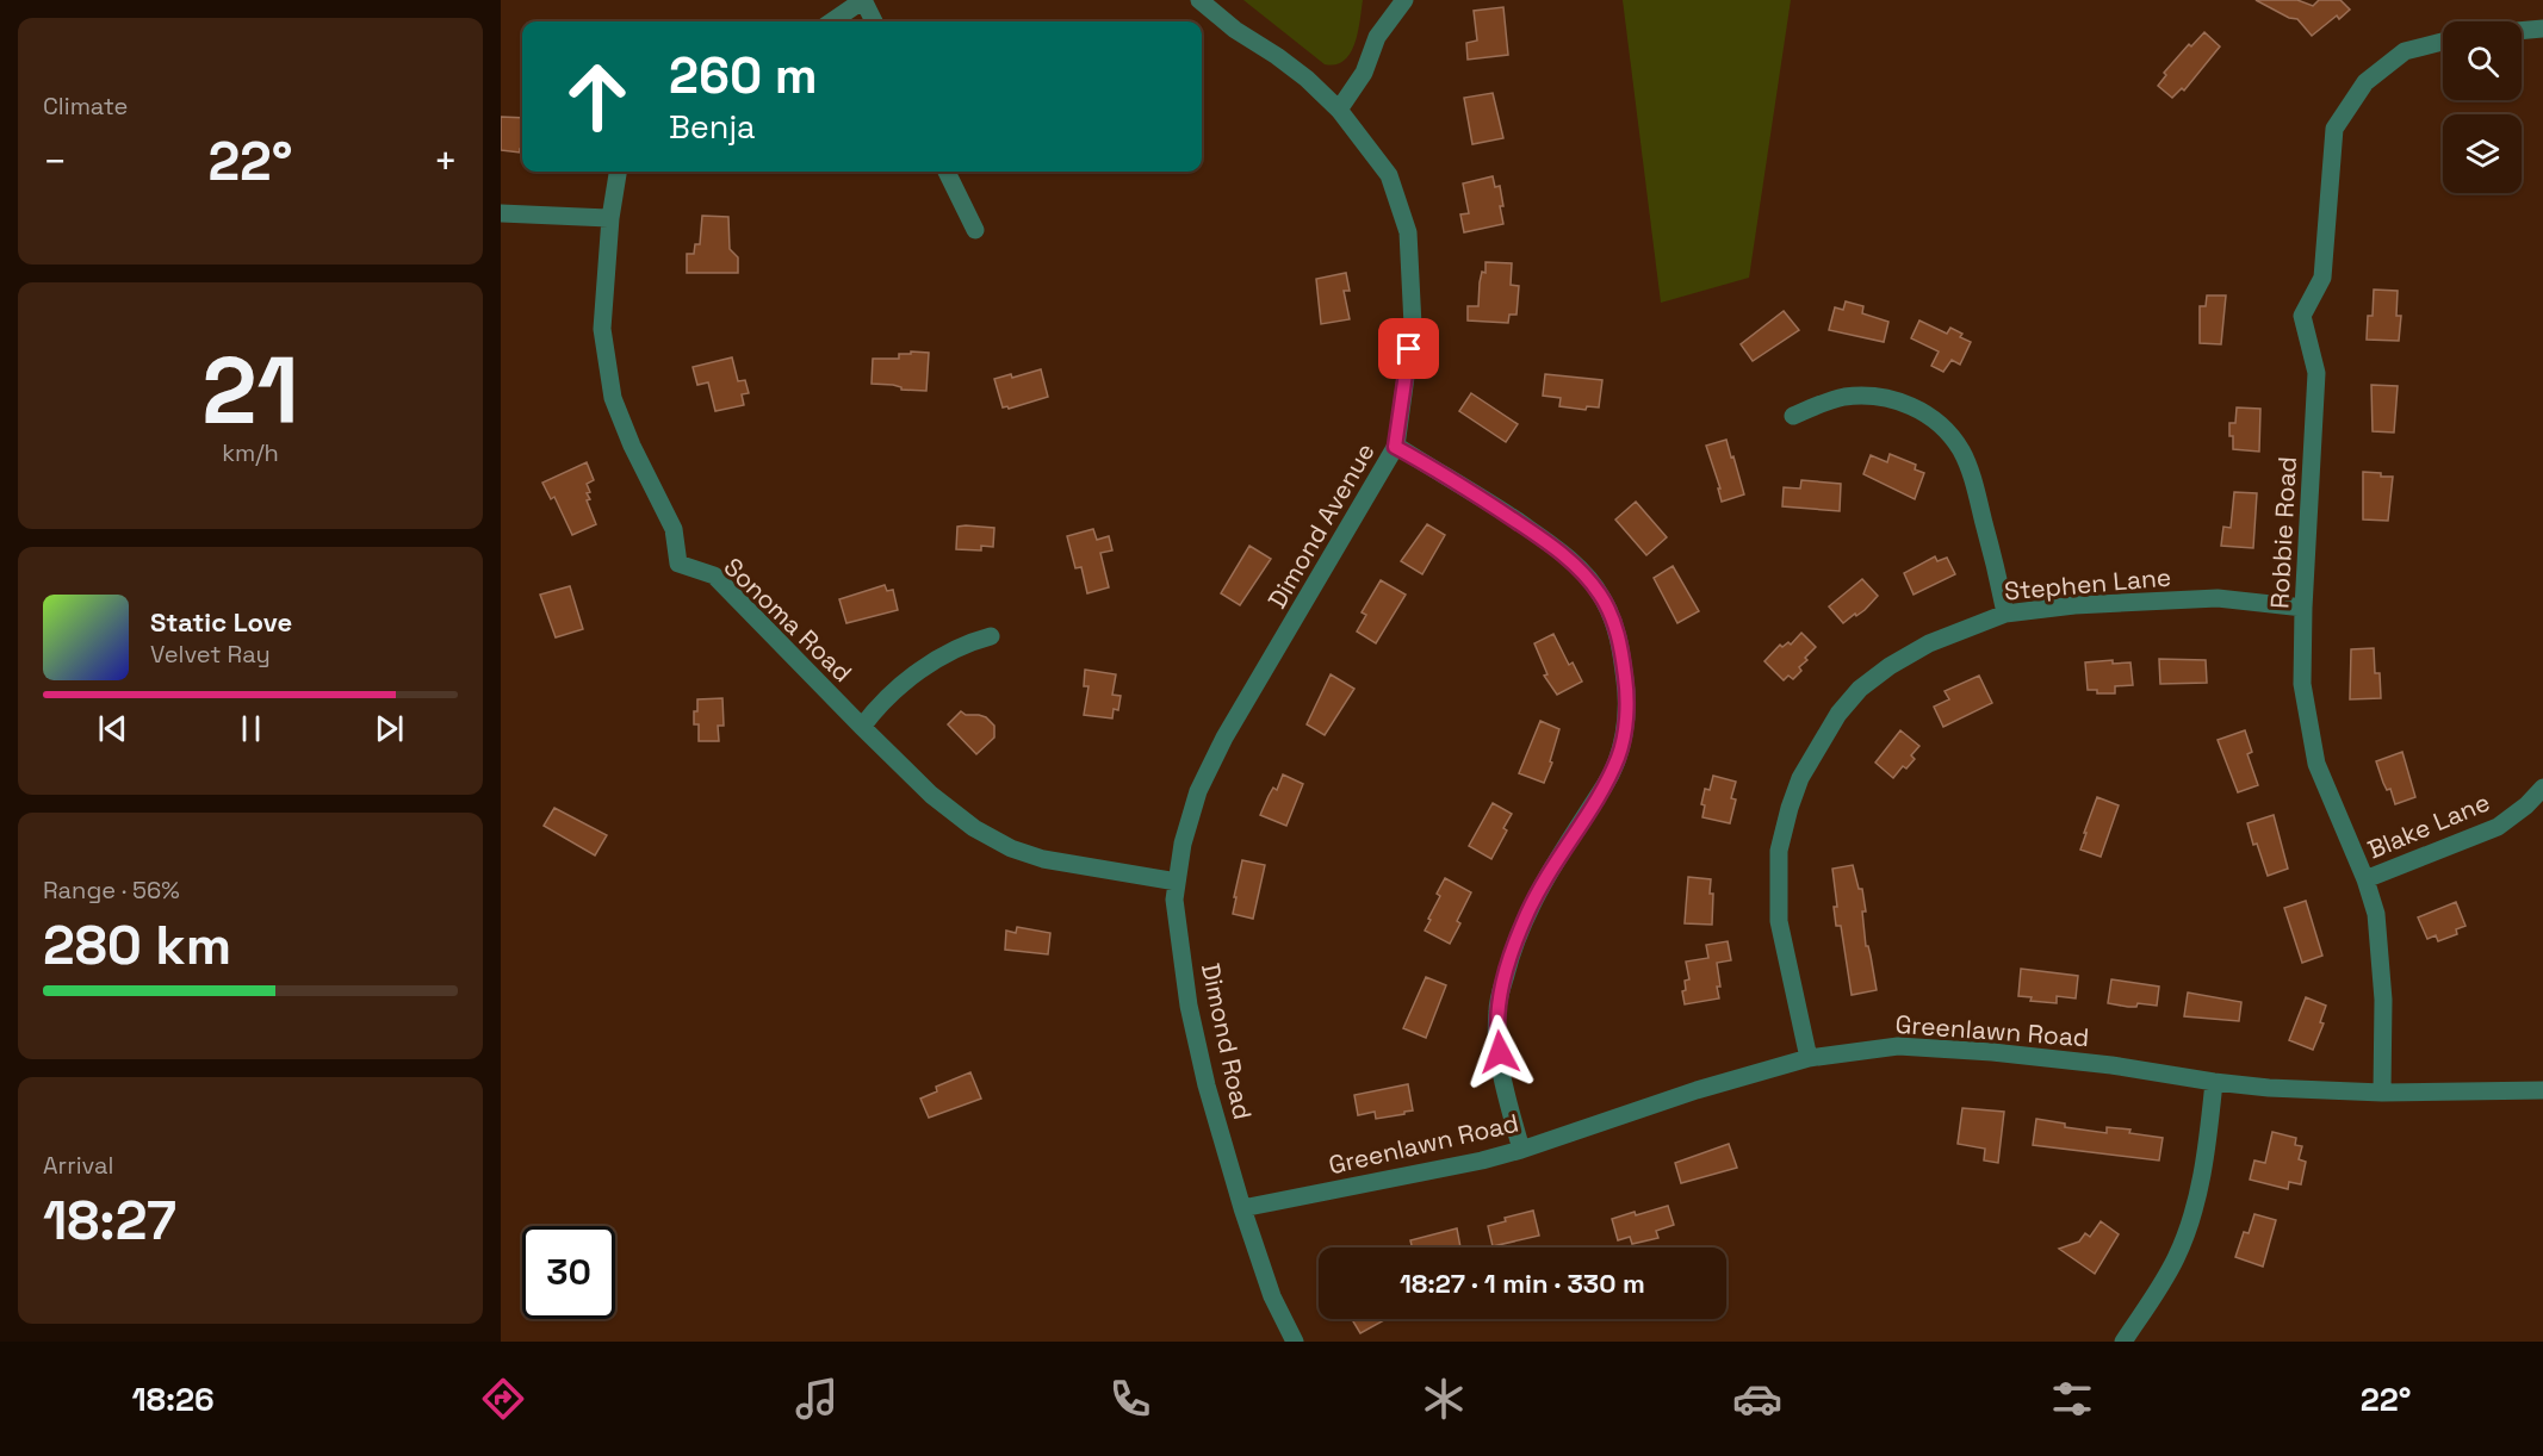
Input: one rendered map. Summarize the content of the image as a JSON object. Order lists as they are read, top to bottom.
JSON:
{
  "streets": {
    "street": [
      "Dimond Avenue",
      "Robbie Road",
      "Stephen Lane",
      "Sonoma Road",
      "Blake Lane",
      "Greenlawn Road",
      "Dimond Road"
    ]
  },
  "crossings": [
    ["Dimond Avenue", "Sonoma Road"],
    ["Dimond Avenue", "Dimond Road"],
    ["Robbie Road", "Stephen Lane"],
    ["Robbie Road", "Blake Lane"],
    ["Robbie Road", "Greenlawn Road"],
    ["Stephen Lane", "Greenlawn Road"],
    ["Sonoma Road", "Dimond Road"],
    ["Greenlawn Road", "Dimond Road"]
  ],
  "page": {
    "tile": [
      "Climate",
      ["21", "km/h"],
      ["Range · 56%", "280 km"],
      ["Arrival", "18:27"]
    ],
    "turn": ["260 m", "Benja"],
    "heat": ["−", "22°", "+"],
    "song": ["Static Love", "Velvet Ray"],
    "limit": "30",
    "trip": "18:27 · 1 min · 330 m",
    "tabs": ["18:26", "22°"]
  }
}
